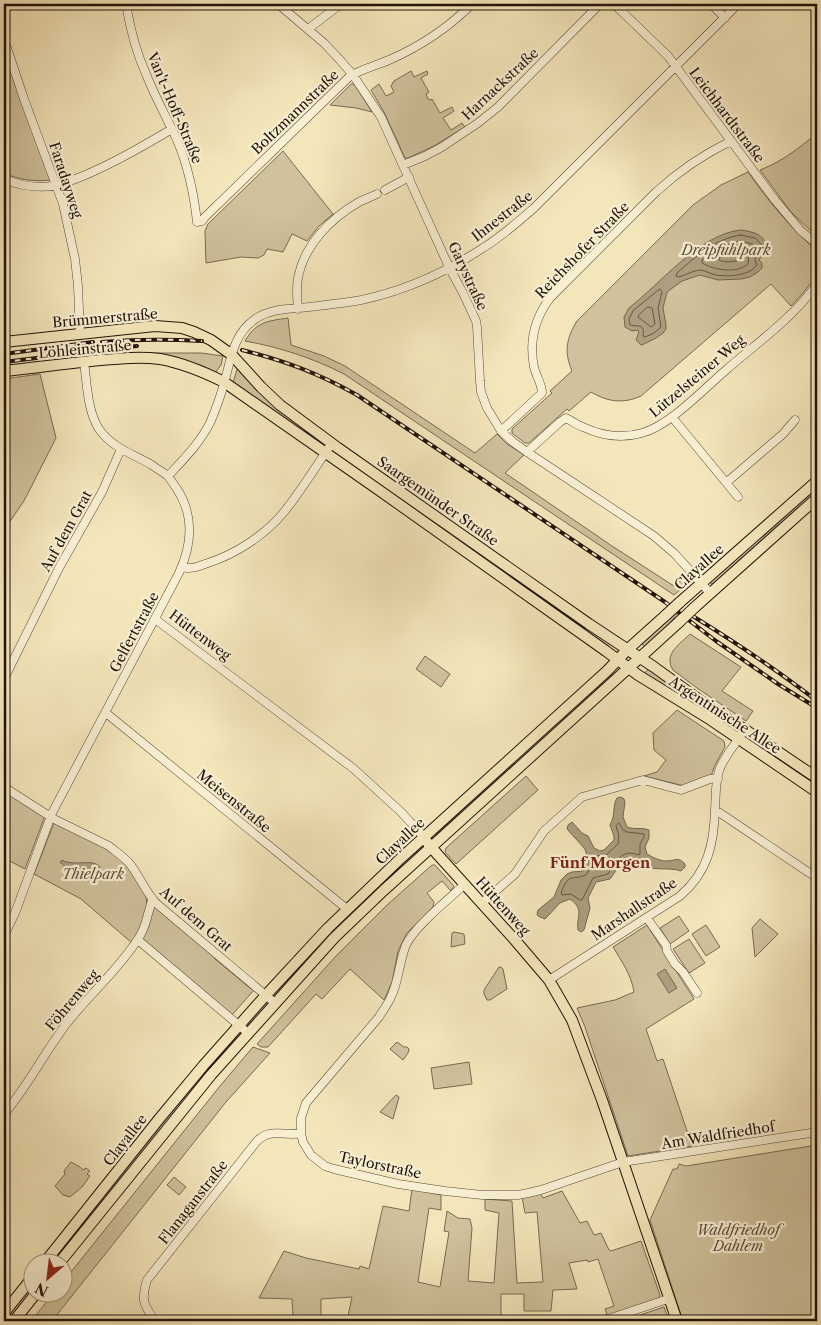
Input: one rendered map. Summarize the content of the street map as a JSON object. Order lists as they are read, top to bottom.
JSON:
{
  "streets": {
    "main road": [
      "Brümmerstraße",
      "Löhleinstraße",
      "Saargemünder Straße",
      "Clayallee",
      "Hüttenweg",
      "Argentinische Allee"
    ],
    "street": [
      "Harnackstraße",
      "Van't-Hoff-Straße",
      "Boltzmannstraße",
      "Leichhardtstraße",
      "Faradayweg",
      "Ihnestraße",
      "Reichshofer Straße",
      "Garystraße",
      "Lützelsteiner Weg",
      "Auf dem Grat",
      "Gelfertstraße",
      "Meisenstraße",
      "Marshallstraße",
      "Föhrenweg",
      "Am Waldfriedhof",
      "Taylorstraße",
      "Flanaganstraße"
    ]
  },
  "crossings": [
    ["Harnackstraße", "Garystraße"],
    ["Van't-Hoff-Straße", "Boltzmannstraße"],
    ["Boltzmannstraße", "Garystraße"],
    ["Leichhardtstraße", "Ihnestraße"],
    ["Leichhardtstraße", "Reichshofer Straße"],
    ["Faradayweg", "Brümmerstraße"],
    ["Ihnestraße", "Garystraße"],
    ["Ihnestraße", "Brümmerstraße"],
    ["Ihnestraße", "Löhleinstraße"],
    ["Ihnestraße", "Saargemünder Straße"],
    ["Ihnestraße", "Gelfertstraße"],
    ["Reichshofer Straße", "Garystraße"],
    ["Garystraße", "Lützelsteiner Weg"],
    ["Garystraße", "Clayallee"],
    ["Brümmerstraße", "Saargemünder Straße"],
    ["Löhleinstraße", "Saargemünder Straße"],
    ["Löhleinstraße", "Gelfertstraße"],
    ["Saargemünder Straße", "Clayallee"],
    ["Saargemünder Straße", "Argentinische Allee"],
    ["Auf dem Grat", "Clayallee"],
    ["Auf dem Grat", "Gelfertstraße"],
    ["Auf dem Grat", "Föhrenweg"],
    ["Clayallee", "Hüttenweg"],
    ["Clayallee", "Argentinische Allee"],
    ["Clayallee", "Meisenstraße"],
    ["Gelfertstraße", "Hüttenweg"],
    ["Gelfertstraße", "Meisenstraße"],
    ["Hüttenweg", "Marshallstraße"],
    ["Hüttenweg", "Am Waldfriedhof"],
    ["Hüttenweg", "Taylorstraße"],
    ["Argentinische Allee", "Marshallstraße"],
    ["Am Waldfriedhof", "Taylorstraße"],
    ["Taylorstraße", "Flanaganstraße"]
  ],
  "districts": ["Fünf Morgen"],
  "parks": ["Dreipfuhlpark", "Thielpark", "Waldfriedhof Dahlem"],
  "north": "bottom left"
}
